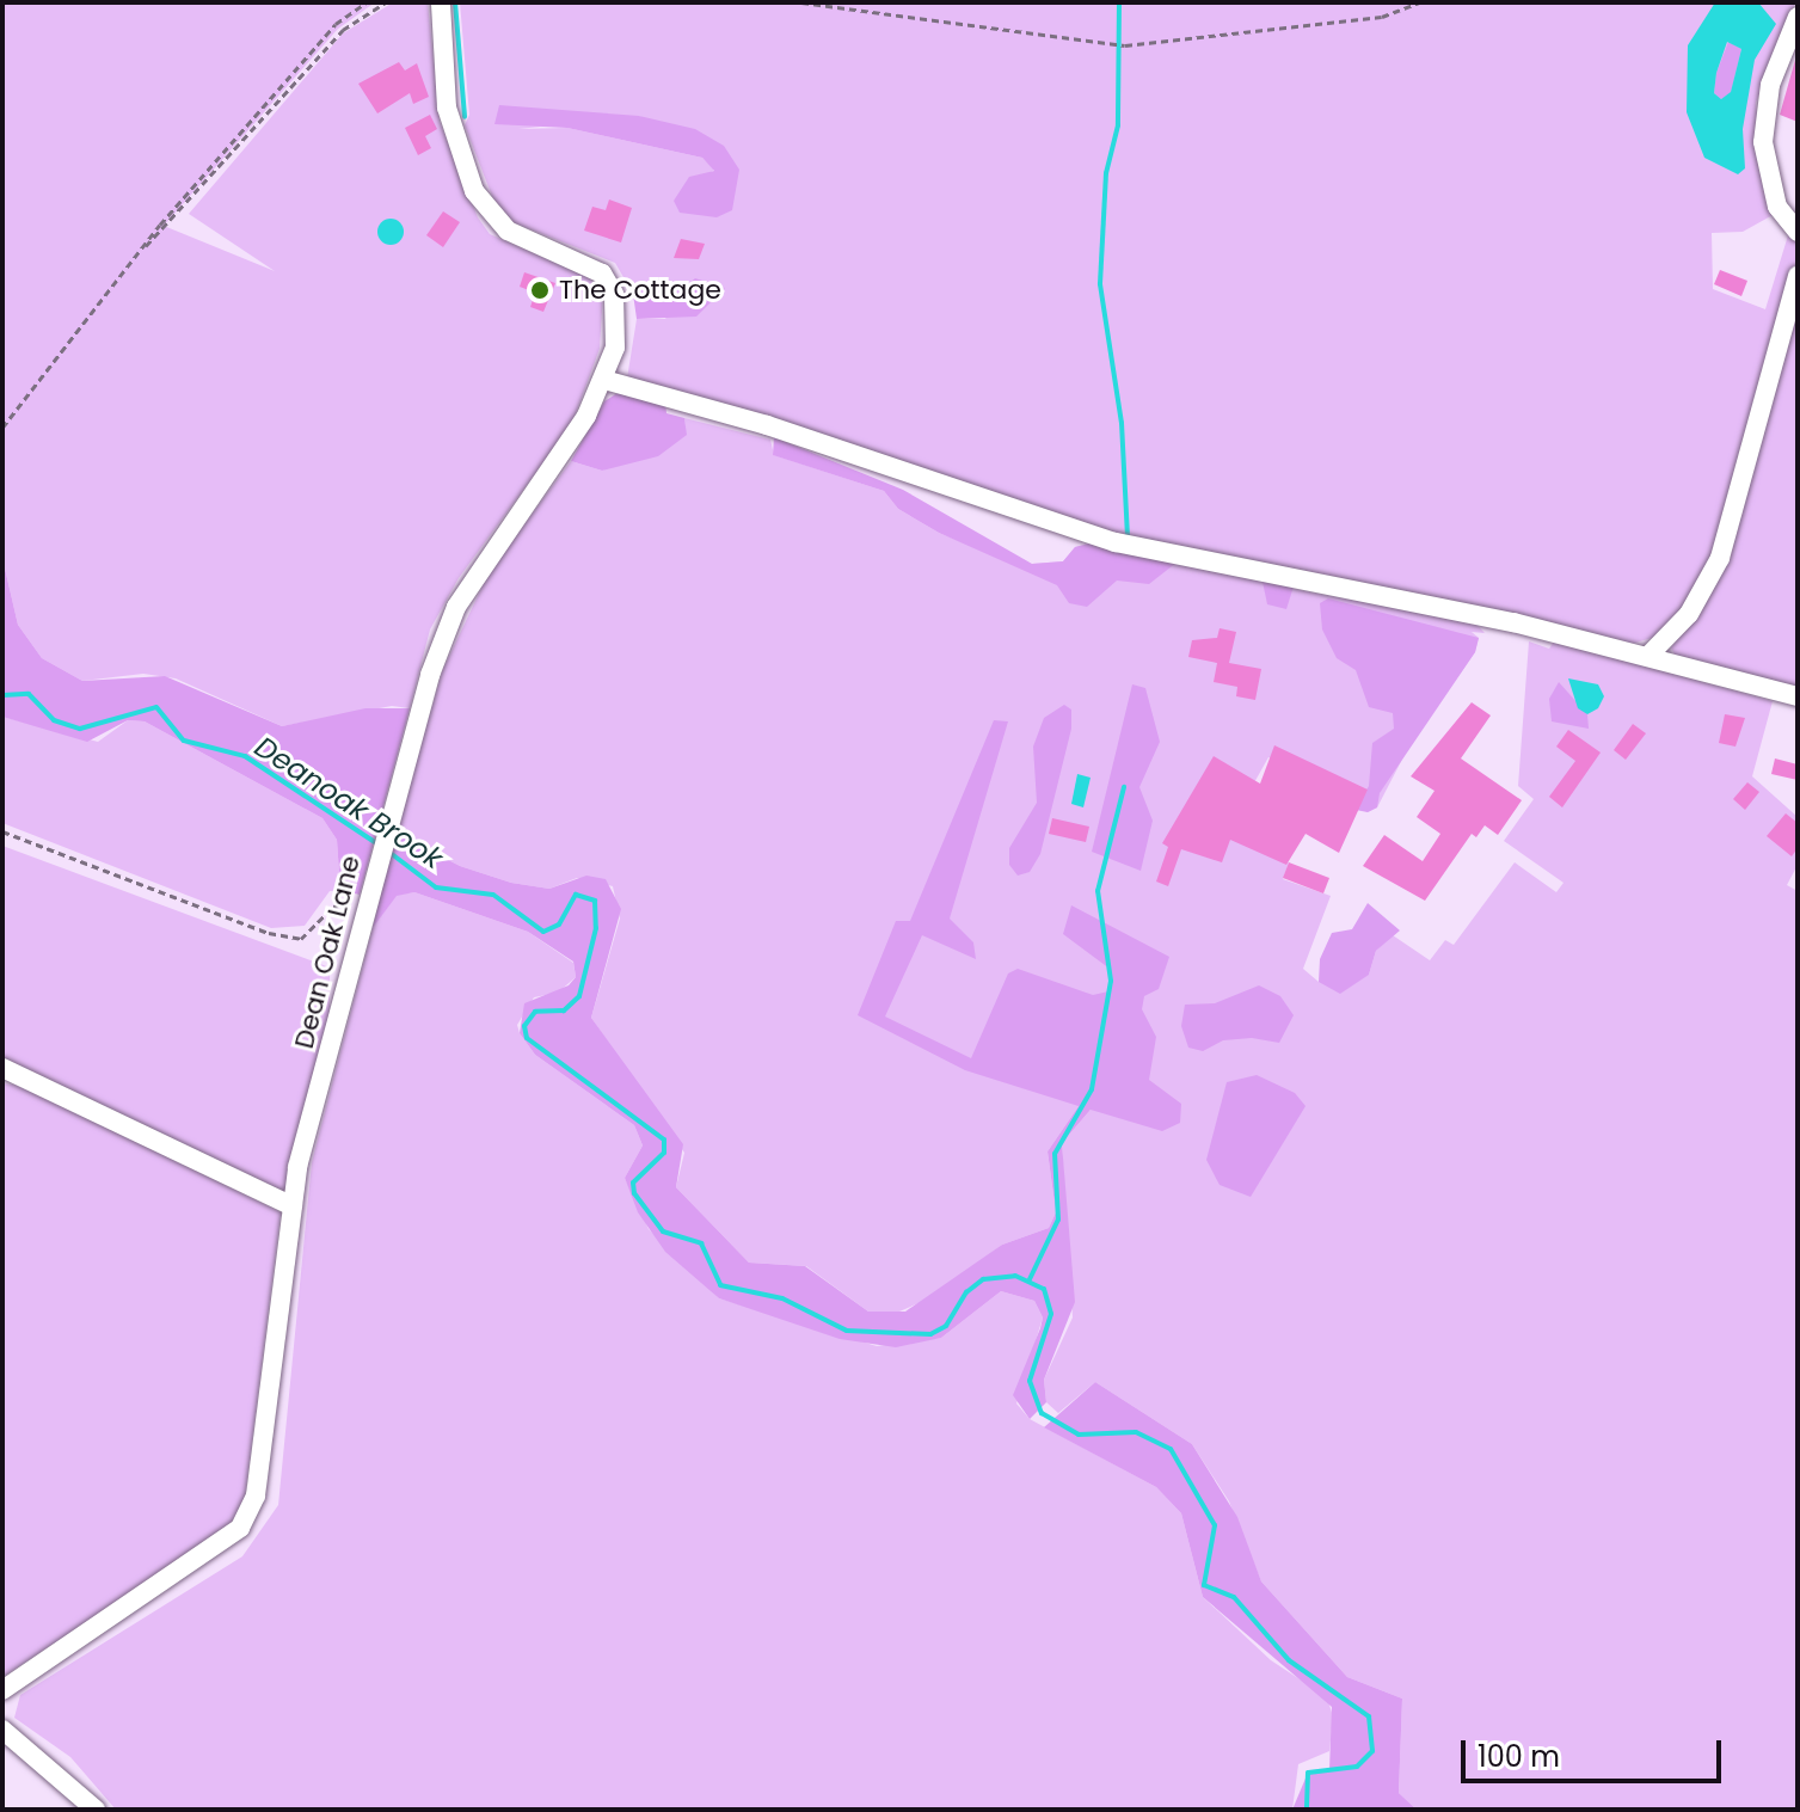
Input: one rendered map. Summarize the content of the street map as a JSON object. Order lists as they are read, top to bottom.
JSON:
{
  "streets": {
    "street": ["Dean Oak Lane"]
  },
  "water": ["Deanoak Brook"],
  "places": ["The Cottage"],
  "scale_bar": "100 m"
}
